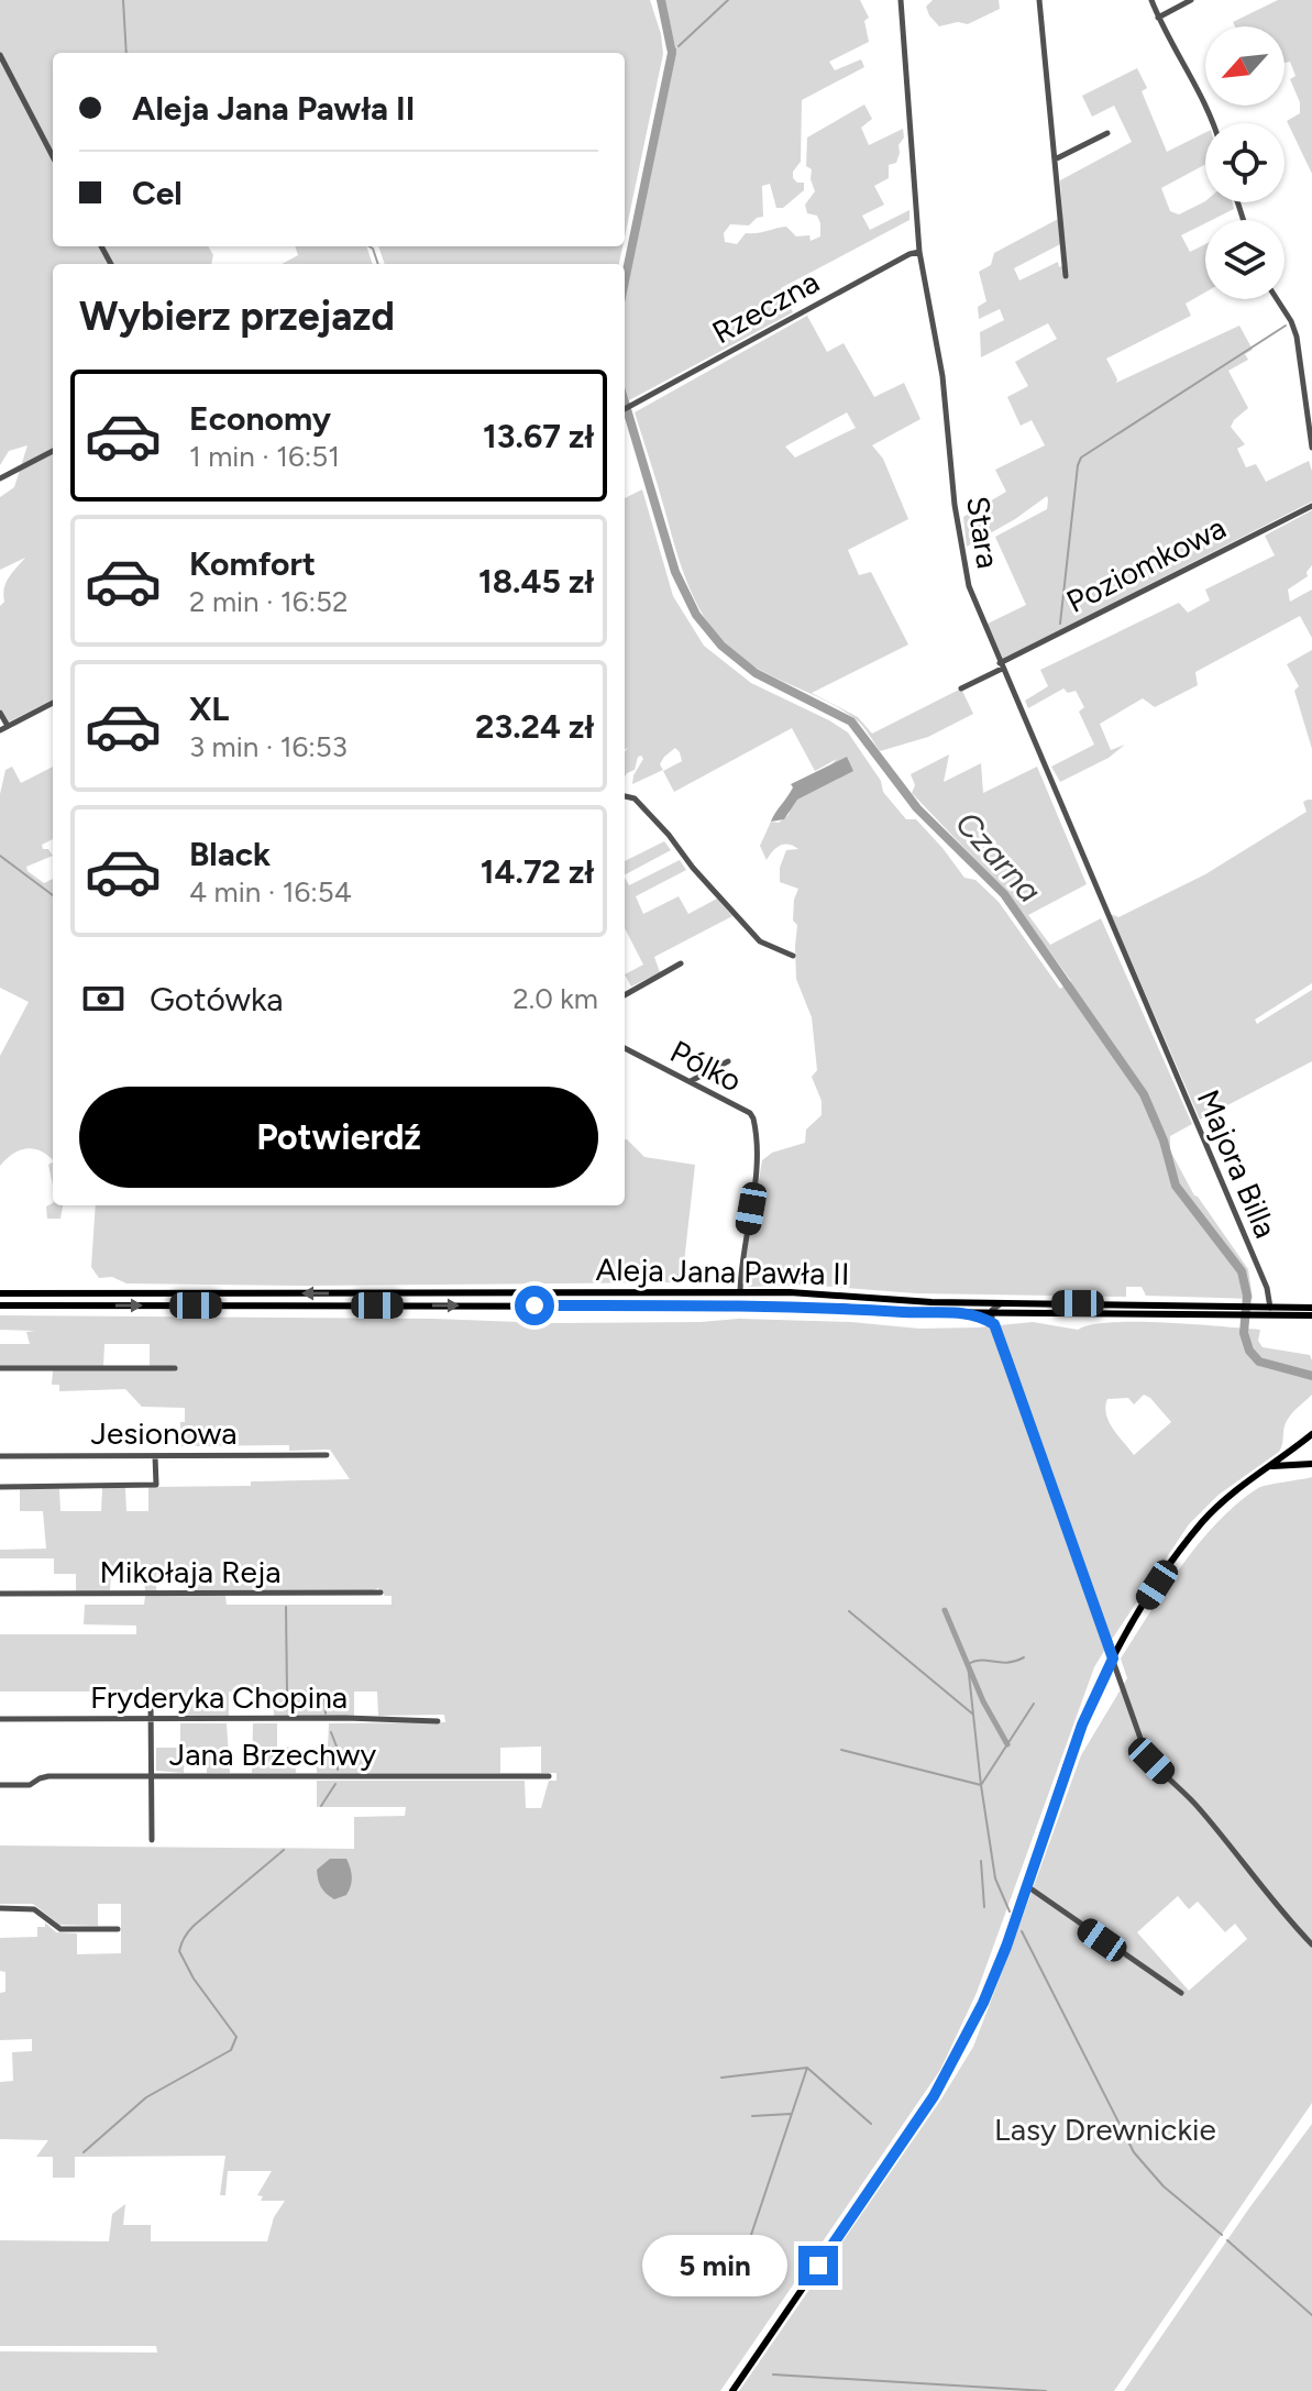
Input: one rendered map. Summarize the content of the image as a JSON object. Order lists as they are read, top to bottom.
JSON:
{
  "streets": {
    "main road": ["Aleja Jana Pawła II"],
    "street": [
      "Rzeczna",
      "Stara",
      "Poziomkowa",
      "Pólko",
      "Majora Billa",
      "Jesionowa",
      "Mikołaja Reja",
      "Fryderyka Chopina",
      "Jana Brzechwy"
    ]
  },
  "crossings": [
    ["Rzeczna", "Stara"],
    ["Stara", "Poziomkowa"],
    ["Stara", "Majora Billa"],
    ["Pólko", "Aleja Jana Pawła II"]
  ],
  "water": ["Czarna"],
  "parks": ["Lasy Drewnickie"],
  "north": "bottom left",
  "page": {
    "banner": ["Aleja Jana Pawła II", "Cel"],
    "heading": "Wybierz przejazd",
    "list": [
      {
        "name": "Economy",
        "note": "1 min · 16:51",
        "value": "13.67 zł"
      },
      {
        "name": "Komfort",
        "note": "2 min · 16:52",
        "value": "18.45 zł"
      },
      {
        "name": "XL",
        "note": "3 min · 16:53",
        "value": "23.24 zł"
      },
      {
        "name": "Black",
        "note": "4 min · 16:54",
        "value": "14.72 zł"
      }
    ],
    "pay": ["Gotówka", "2.0 km"],
    "buttons": "Potwierdź",
    "bubble": "5 min"
  }
}
